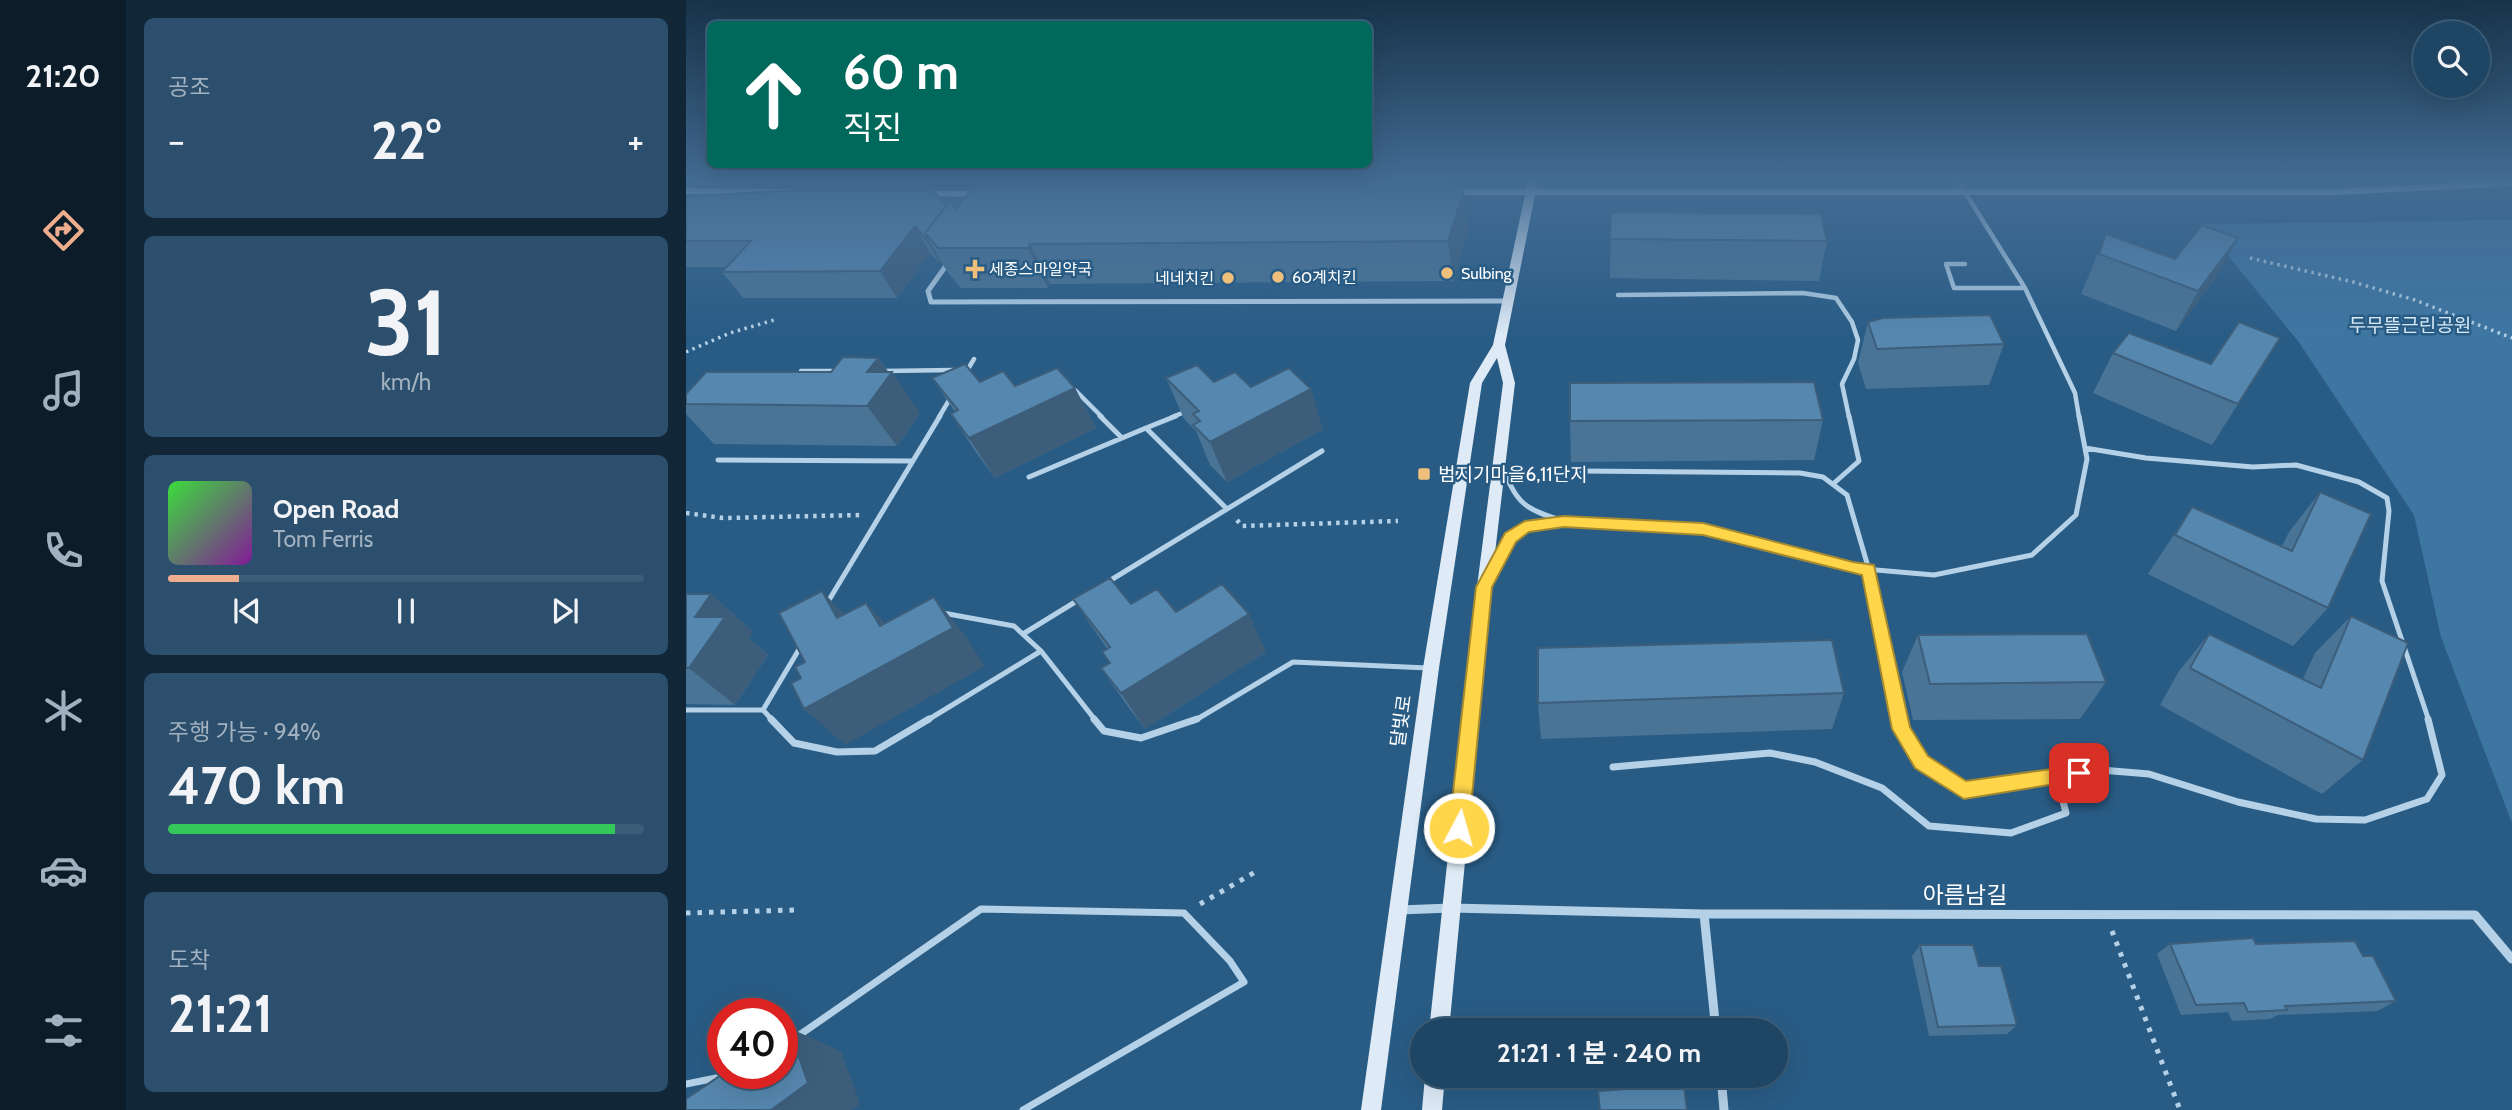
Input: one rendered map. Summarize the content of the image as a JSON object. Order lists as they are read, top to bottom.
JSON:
{
  "streets": {
    "street": ["달빛로", "아름남길"]
  },
  "crossings": [
    ["달빛로", "아름남길"]
  ],
  "parks": ["두무뜰근린공원"],
  "places": {
    "health": ["세종스마일약국"],
    "other": ["Sulbing", "60계치킨", "네네치킨"],
    "transit": ["범지기마을6,11단지"]
  },
  "page": {
    "tabs": "21:20",
    "tile": [
      "공조",
      ["31", "km/h"],
      ["주행 가능 · 94%", "470 km"],
      ["도착", "21:21"]
    ],
    "turn": ["60 m", "직진"],
    "heat": ["−", "22°", "+"],
    "song": ["Open Road", "Tom Ferris"],
    "limit": "40",
    "trip": "21:21 · 1 분 · 240 m"
  }
}
